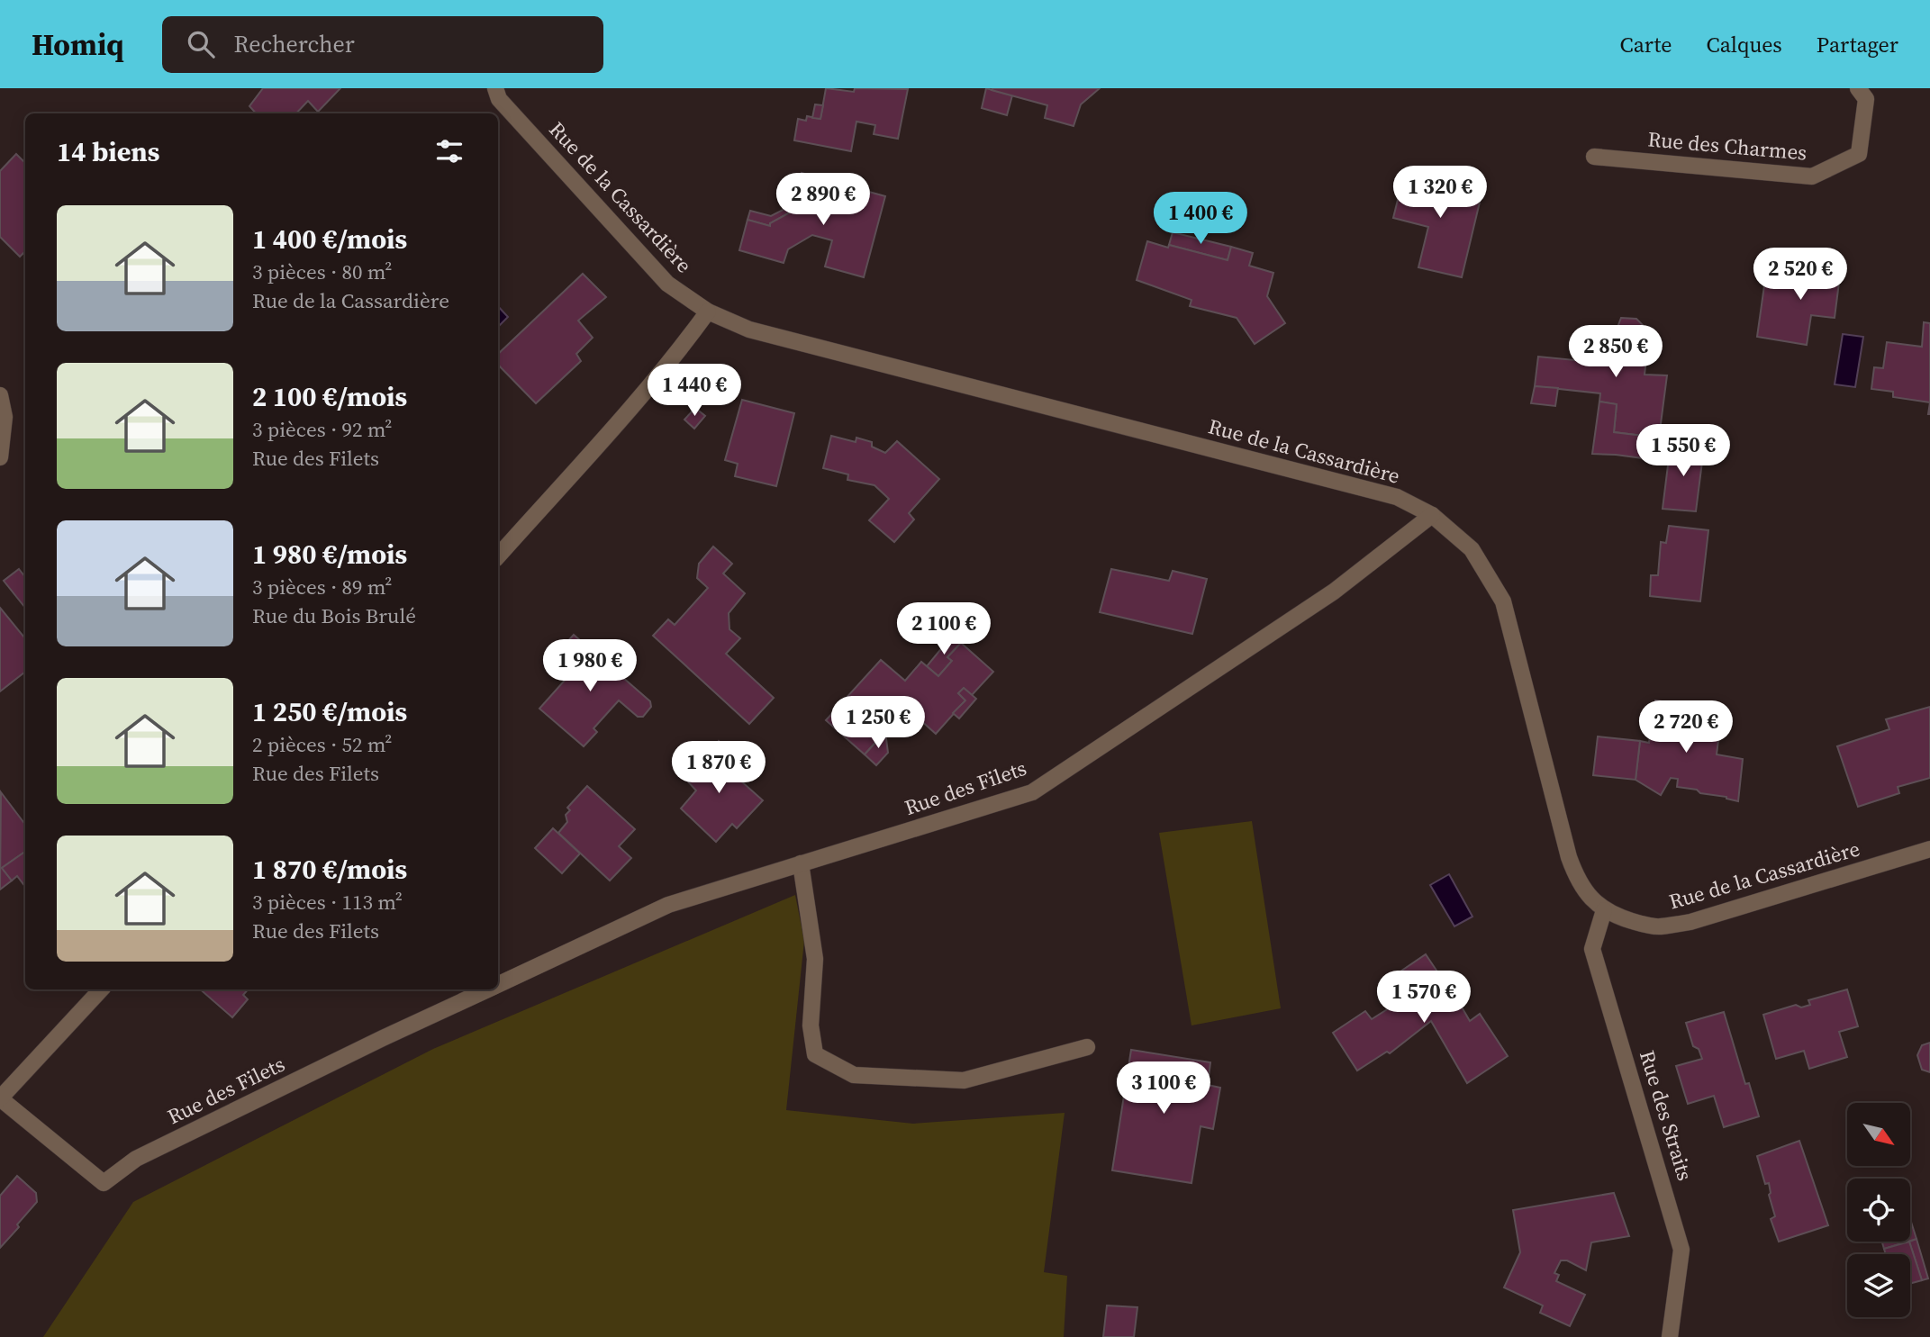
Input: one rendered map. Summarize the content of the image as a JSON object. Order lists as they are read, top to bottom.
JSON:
{
  "streets": {
    "street": [
      "Rue des Charmes",
      "Rue de la Cassardière",
      "Rue des Filets",
      "Rue des Straits"
    ]
  },
  "crossings": [
    ["Rue de la Cassardière", "Rue des Filets"],
    ["Rue de la Cassardière", "Rue des Straits"]
  ],
  "north": "bottom right",
  "page": {
    "header": "Homiq",
    "search": "Rechercher",
    "nav": ["Carte", "Calques", "Partager"],
    "heading": "14 biens",
    "price": [
      "1 320 €",
      "2 890 €",
      "1 400 €",
      "2 520 €",
      "2 850 €",
      "1 440 €",
      "1 550 €",
      "2 100 €",
      "1 980 €",
      "1 250 €",
      "2 720 €",
      "1 870 €",
      "1 570 €",
      "3 100 €"
    ],
    "list": [
      {
        "name": "1 400 €/mois",
        "note": "3 pièces · 80 m² · Rue de la Cassardière"
      },
      {
        "name": "2 100 €/mois",
        "note": "3 pièces · 92 m² · Rue des Filets"
      },
      {
        "name": "1 980 €/mois",
        "note": "3 pièces · 89 m² · Rue du Bois Brulé"
      },
      {
        "name": "1 250 €/mois",
        "note": "2 pièces · 52 m² · Rue des Filets"
      },
      {
        "name": "1 870 €/mois",
        "note": "3 pièces · 113 m² · Rue des Filets"
      }
    ]
  }
}
